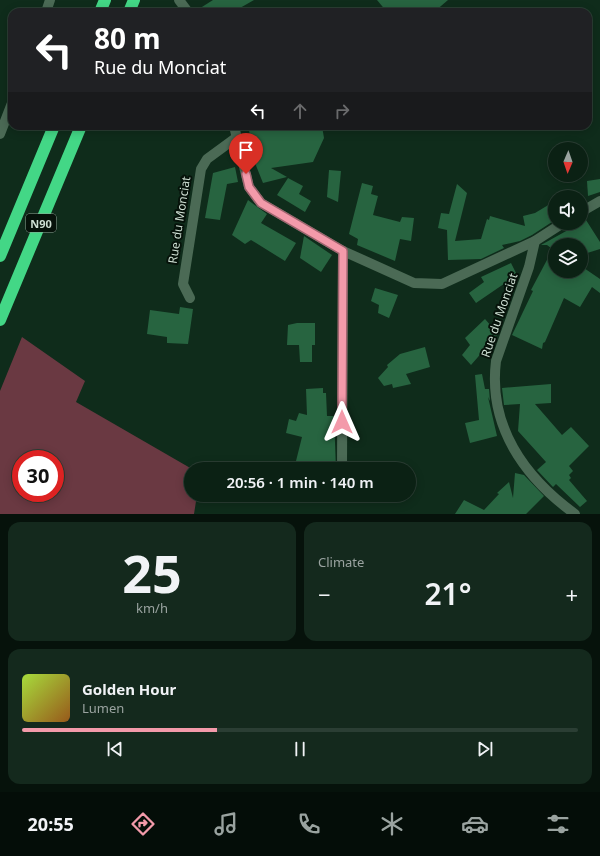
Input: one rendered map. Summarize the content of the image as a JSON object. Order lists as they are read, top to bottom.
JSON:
{
  "streets": {
    "highway": ["N90"],
    "street": ["Rue du Monciat"]
  },
  "north": "bottom",
  "page": {
    "turn": ["80 m", "Rue du Monciat"],
    "limit": "30",
    "trip": "20:56 · 1 min · 140 m",
    "tile": [
      ["25", "km/h"],
      "Climate"
    ],
    "heat": ["−", "21°", "+"],
    "song": ["Golden Hour", "Lumen"],
    "tabs": "20:55"
  }
}
